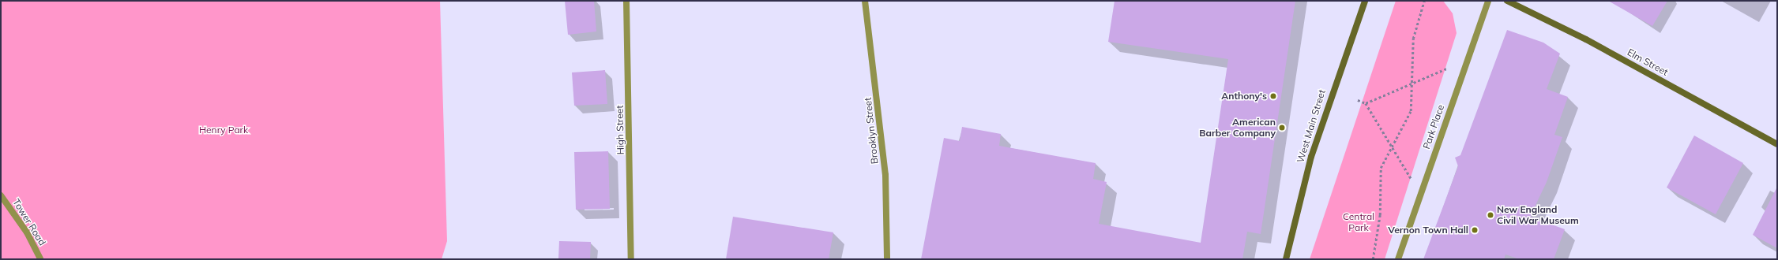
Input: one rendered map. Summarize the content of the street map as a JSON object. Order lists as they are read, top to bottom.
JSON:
{
  "streets": {
    "street": [
      "Elm Street",
      "West Main Street",
      "Park Place",
      "High Street",
      "Brooklyn Street",
      "Tower Road"
    ]
  },
  "parks": ["Henry Park", "Central Park"],
  "places": [
    "Anthony's",
    "American Barber Company",
    "New England Civil War Museum",
    "Vernon Town Hall"
  ]
}
